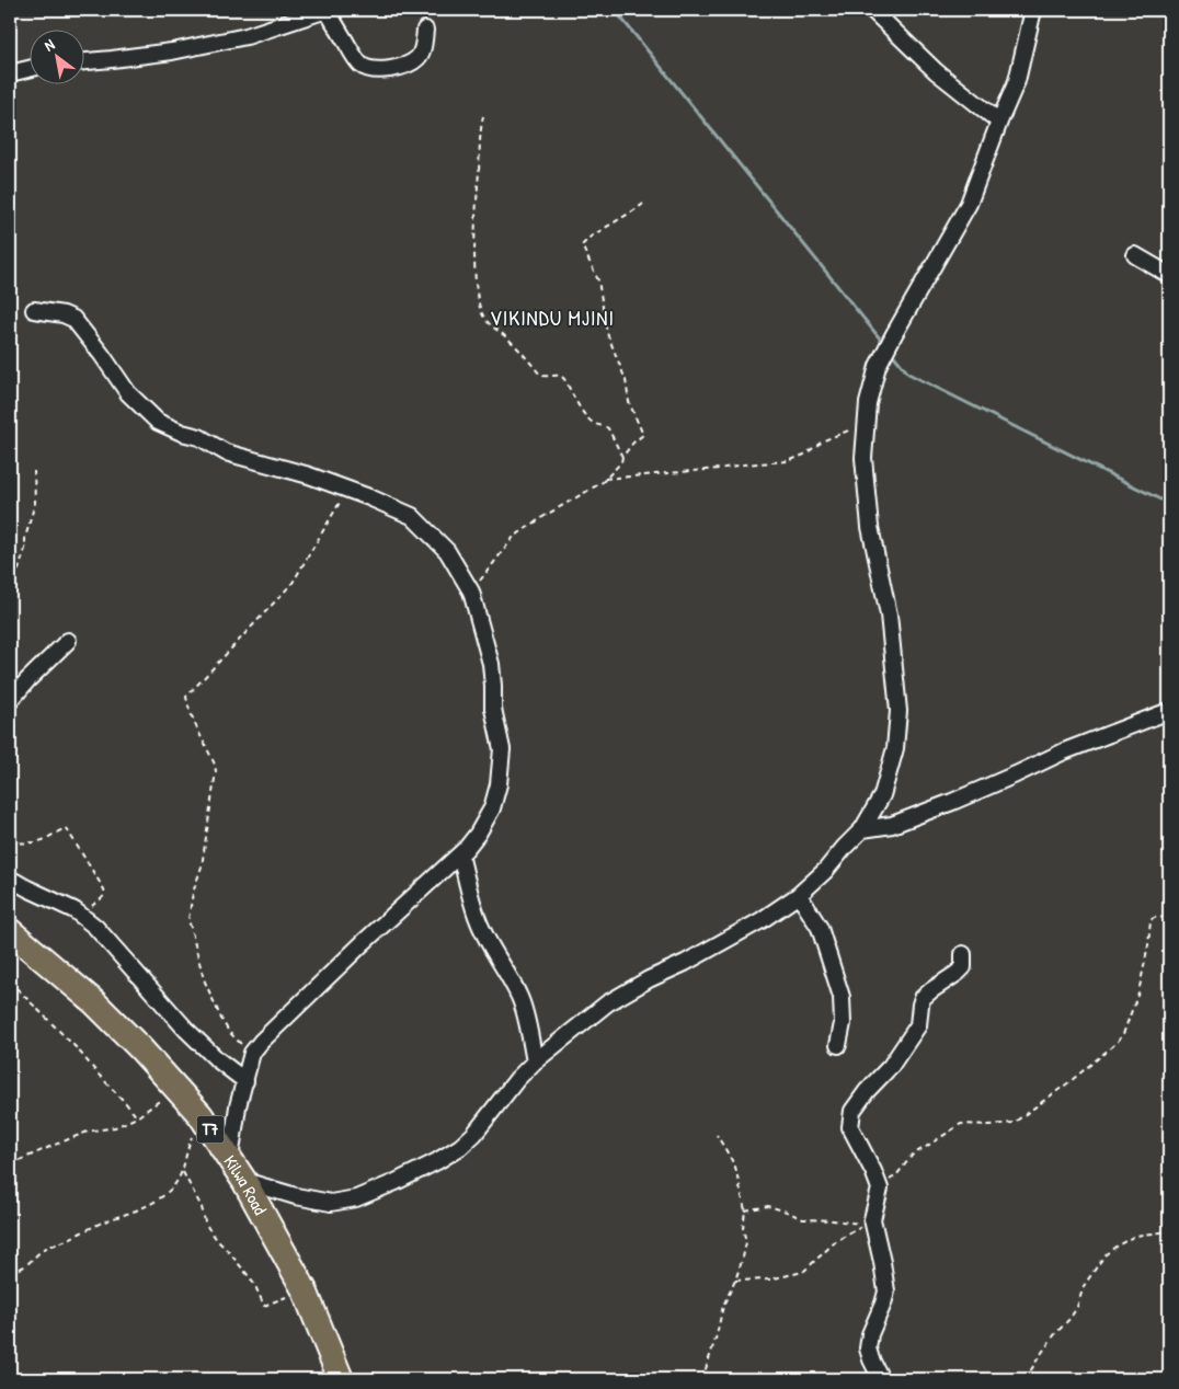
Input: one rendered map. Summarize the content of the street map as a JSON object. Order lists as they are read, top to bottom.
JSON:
{
  "streets": {
    "highway": ["T7", "Kilwa Road"]
  },
  "districts": ["VIKINDU MJINI"],
  "north": "top left"
}
